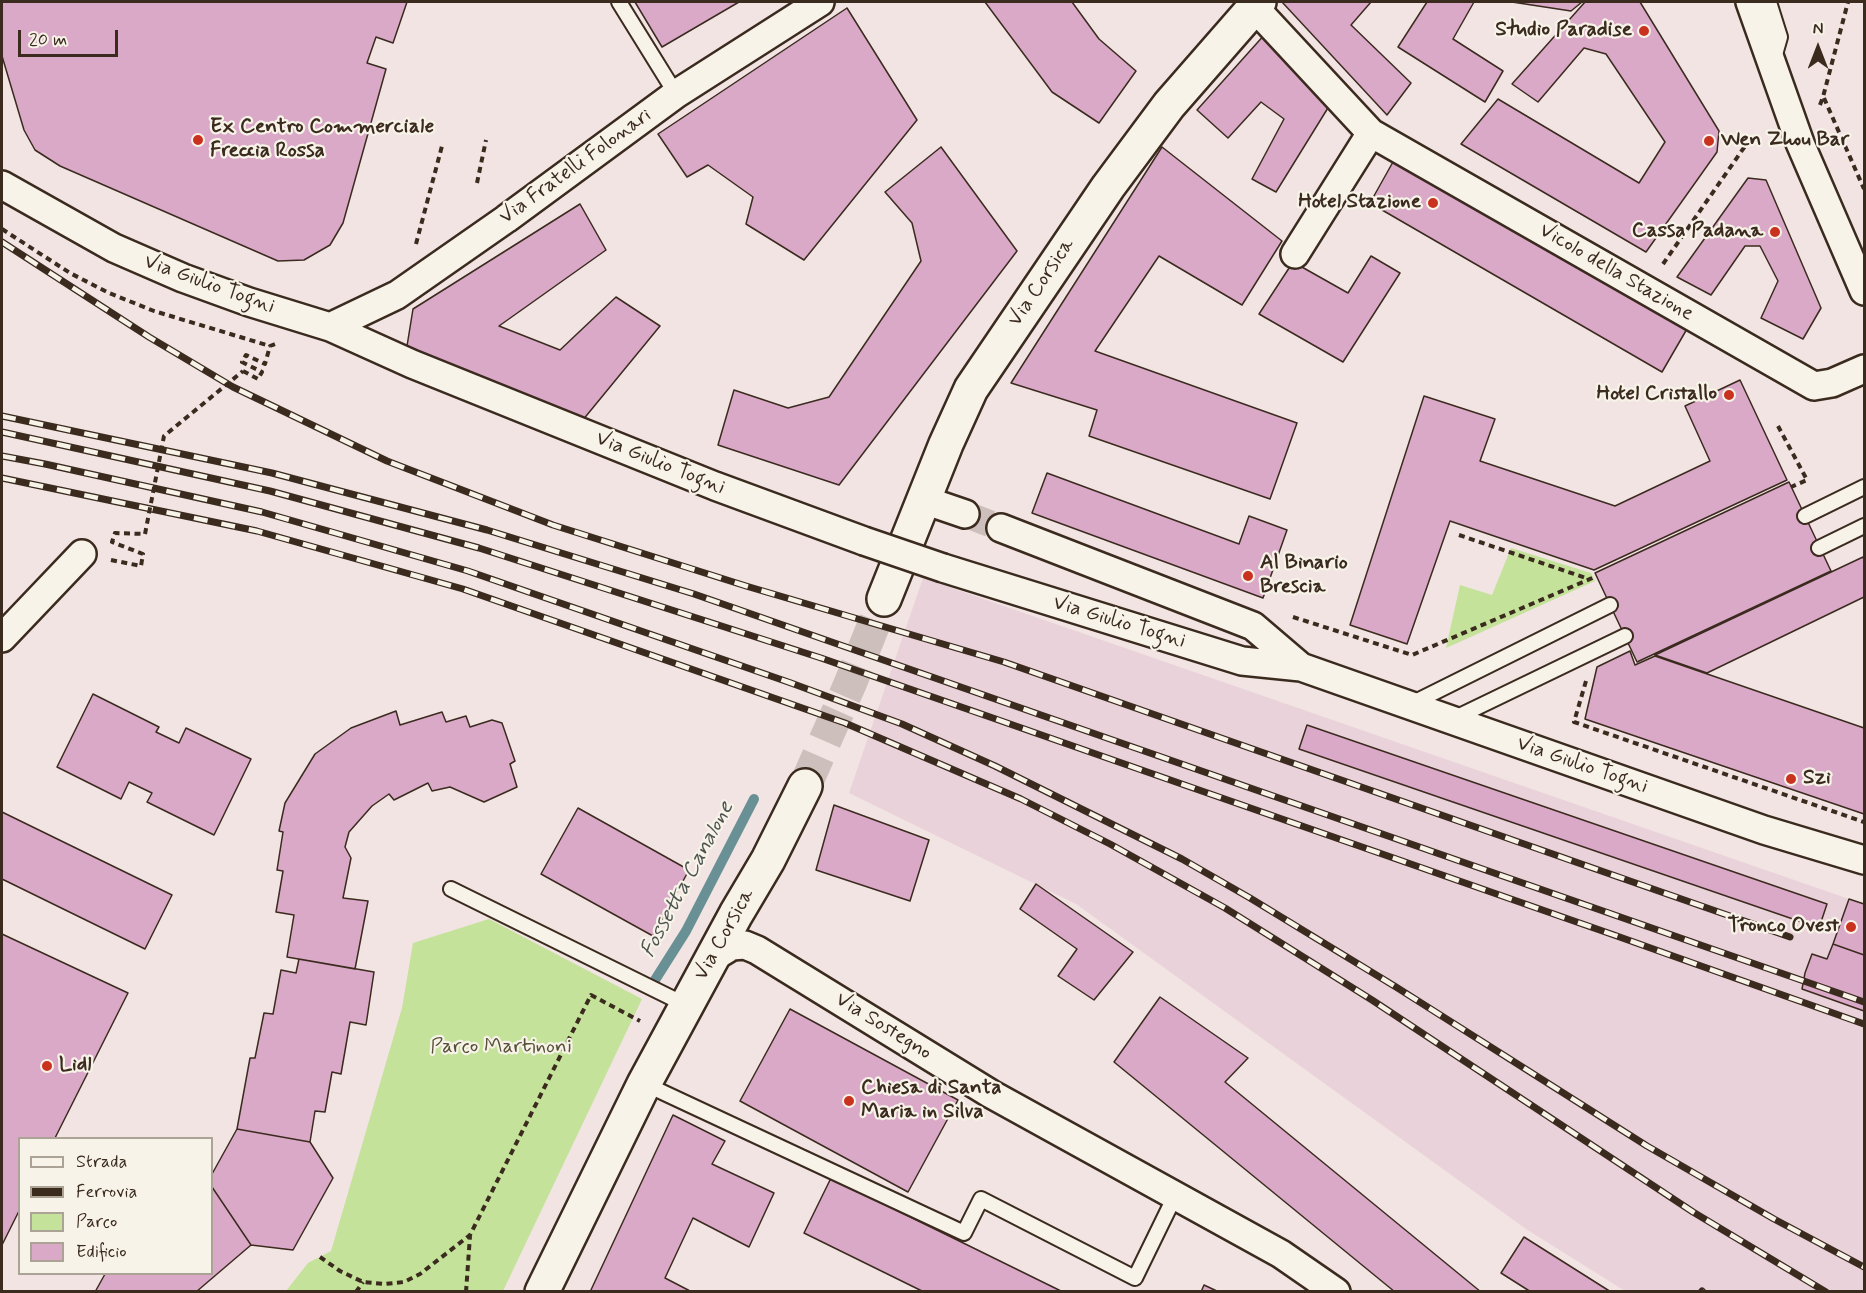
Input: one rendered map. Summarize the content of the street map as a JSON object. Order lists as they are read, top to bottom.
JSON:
{
  "streets": {
    "main road": ["Via Corsica"],
    "street": [
      "Via Fratelli Folonari",
      "Vicolo della Stazione",
      "Via Giulio Togni",
      "Via Sostegno"
    ]
  },
  "crossings": [
    ["Via Fratelli Folonari", "Via Giulio Togni"],
    ["Vicolo della Stazione", "Via Corsica"]
  ],
  "water": ["Fossetta Canalone"],
  "parks": ["Parco Martinoni"],
  "places": [
    "Studio Paradise",
    "Ex Centro Commerciale Freccia Rossa",
    "Wen Zhou Bar",
    "Hotel Stazione",
    "Cassa Padana",
    "Hotel Cristallo",
    "Al Binario Brescia",
    "Szi",
    "Tronco Ovest",
    "Lidl",
    "Chiesa di Santa Maria in Silva"
  ],
  "legend": [
    "Strada",
    "Ferrovia",
    "Parco",
    "Edificio"
  ],
  "scale_bar": "20 m",
  "north": "top"
}
